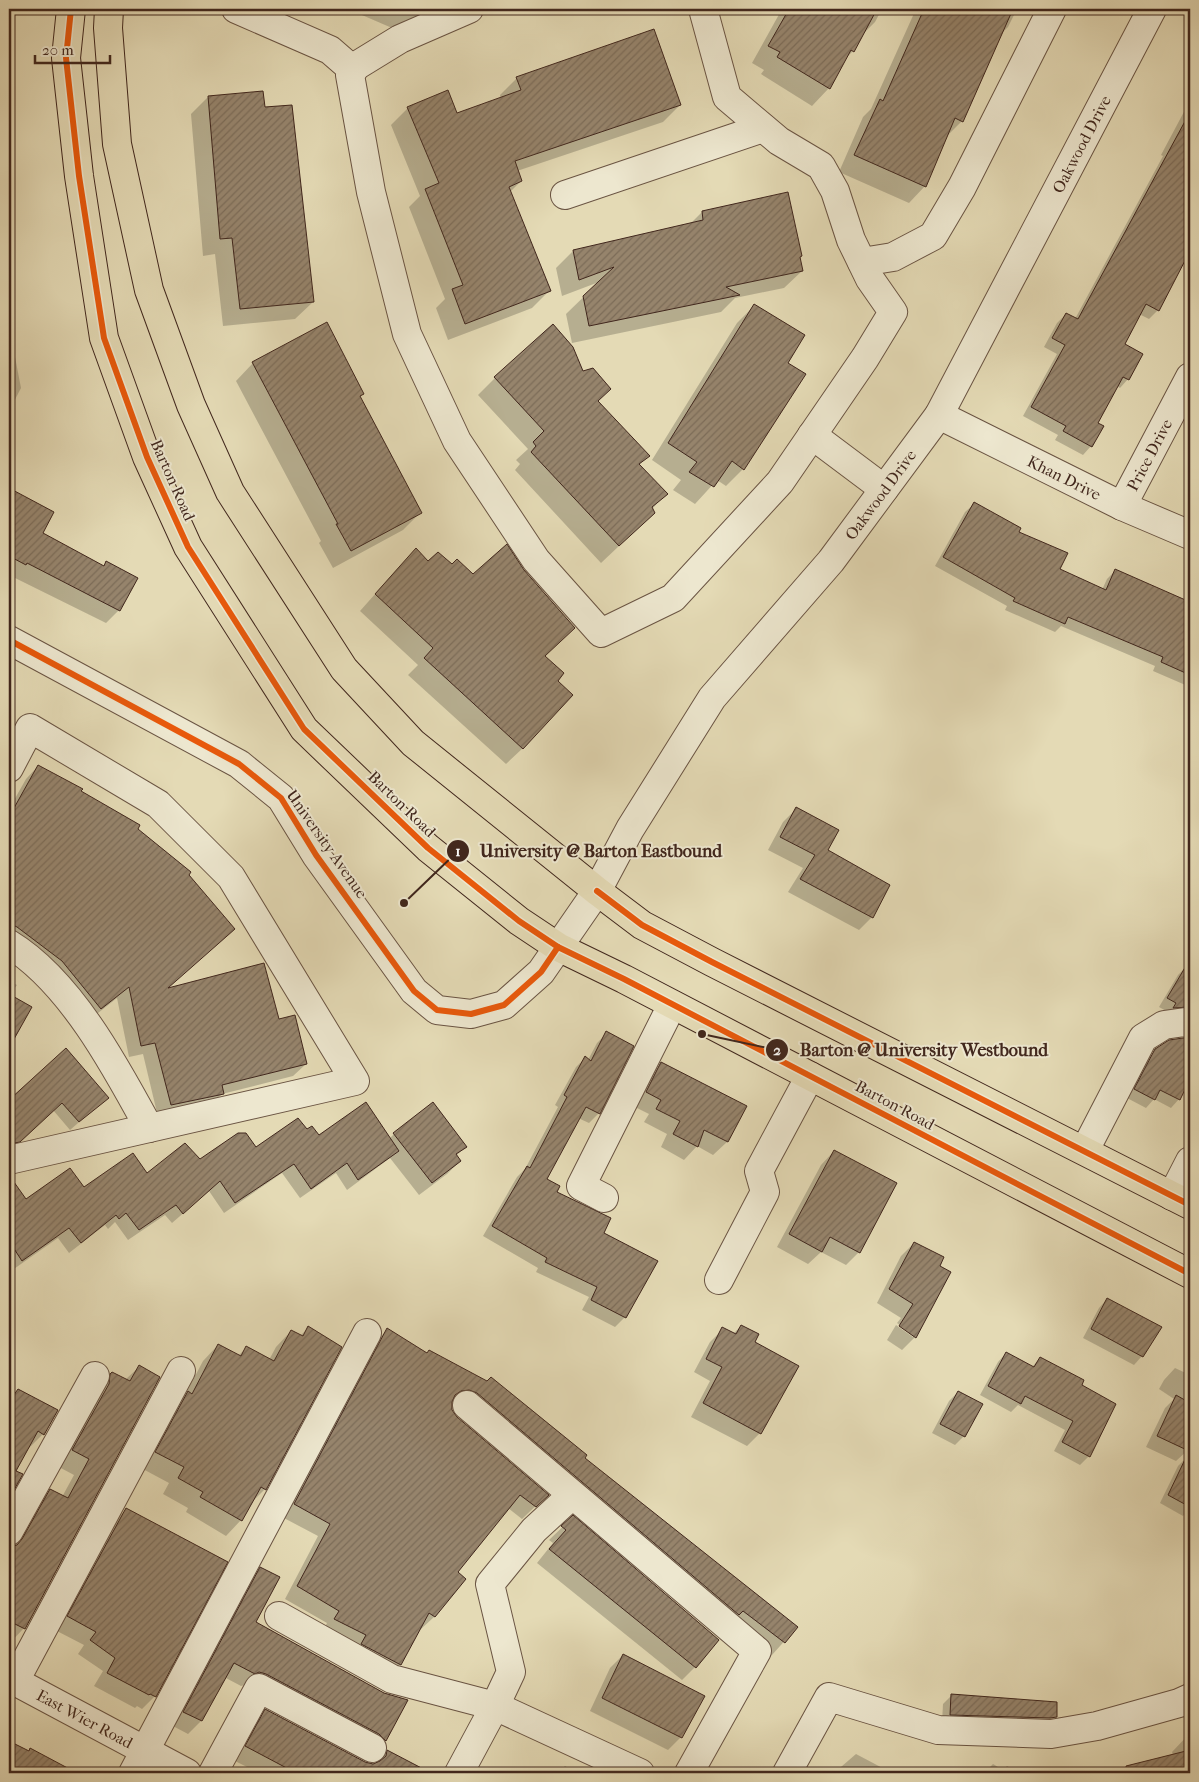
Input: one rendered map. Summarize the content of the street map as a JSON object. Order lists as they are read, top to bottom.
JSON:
{
  "streets": {
    "main road": ["Barton Road"],
    "street": [
      "Oakwood Drive",
      "Price Drive",
      "Khan Drive",
      "University Avenue",
      "East Wier Road"
    ]
  },
  "crossings": [
    ["Oakwood Drive", "Khan Drive"],
    ["Oakwood Drive", "Barton Road"],
    ["Oakwood Drive", "University Avenue"],
    ["Price Drive", "Khan Drive"],
    ["Barton Road", "University Avenue"]
  ],
  "places": ["University @ Barton Eastbound", "Barton @ University Westbound"],
  "scale_bar": "20 m"
}
